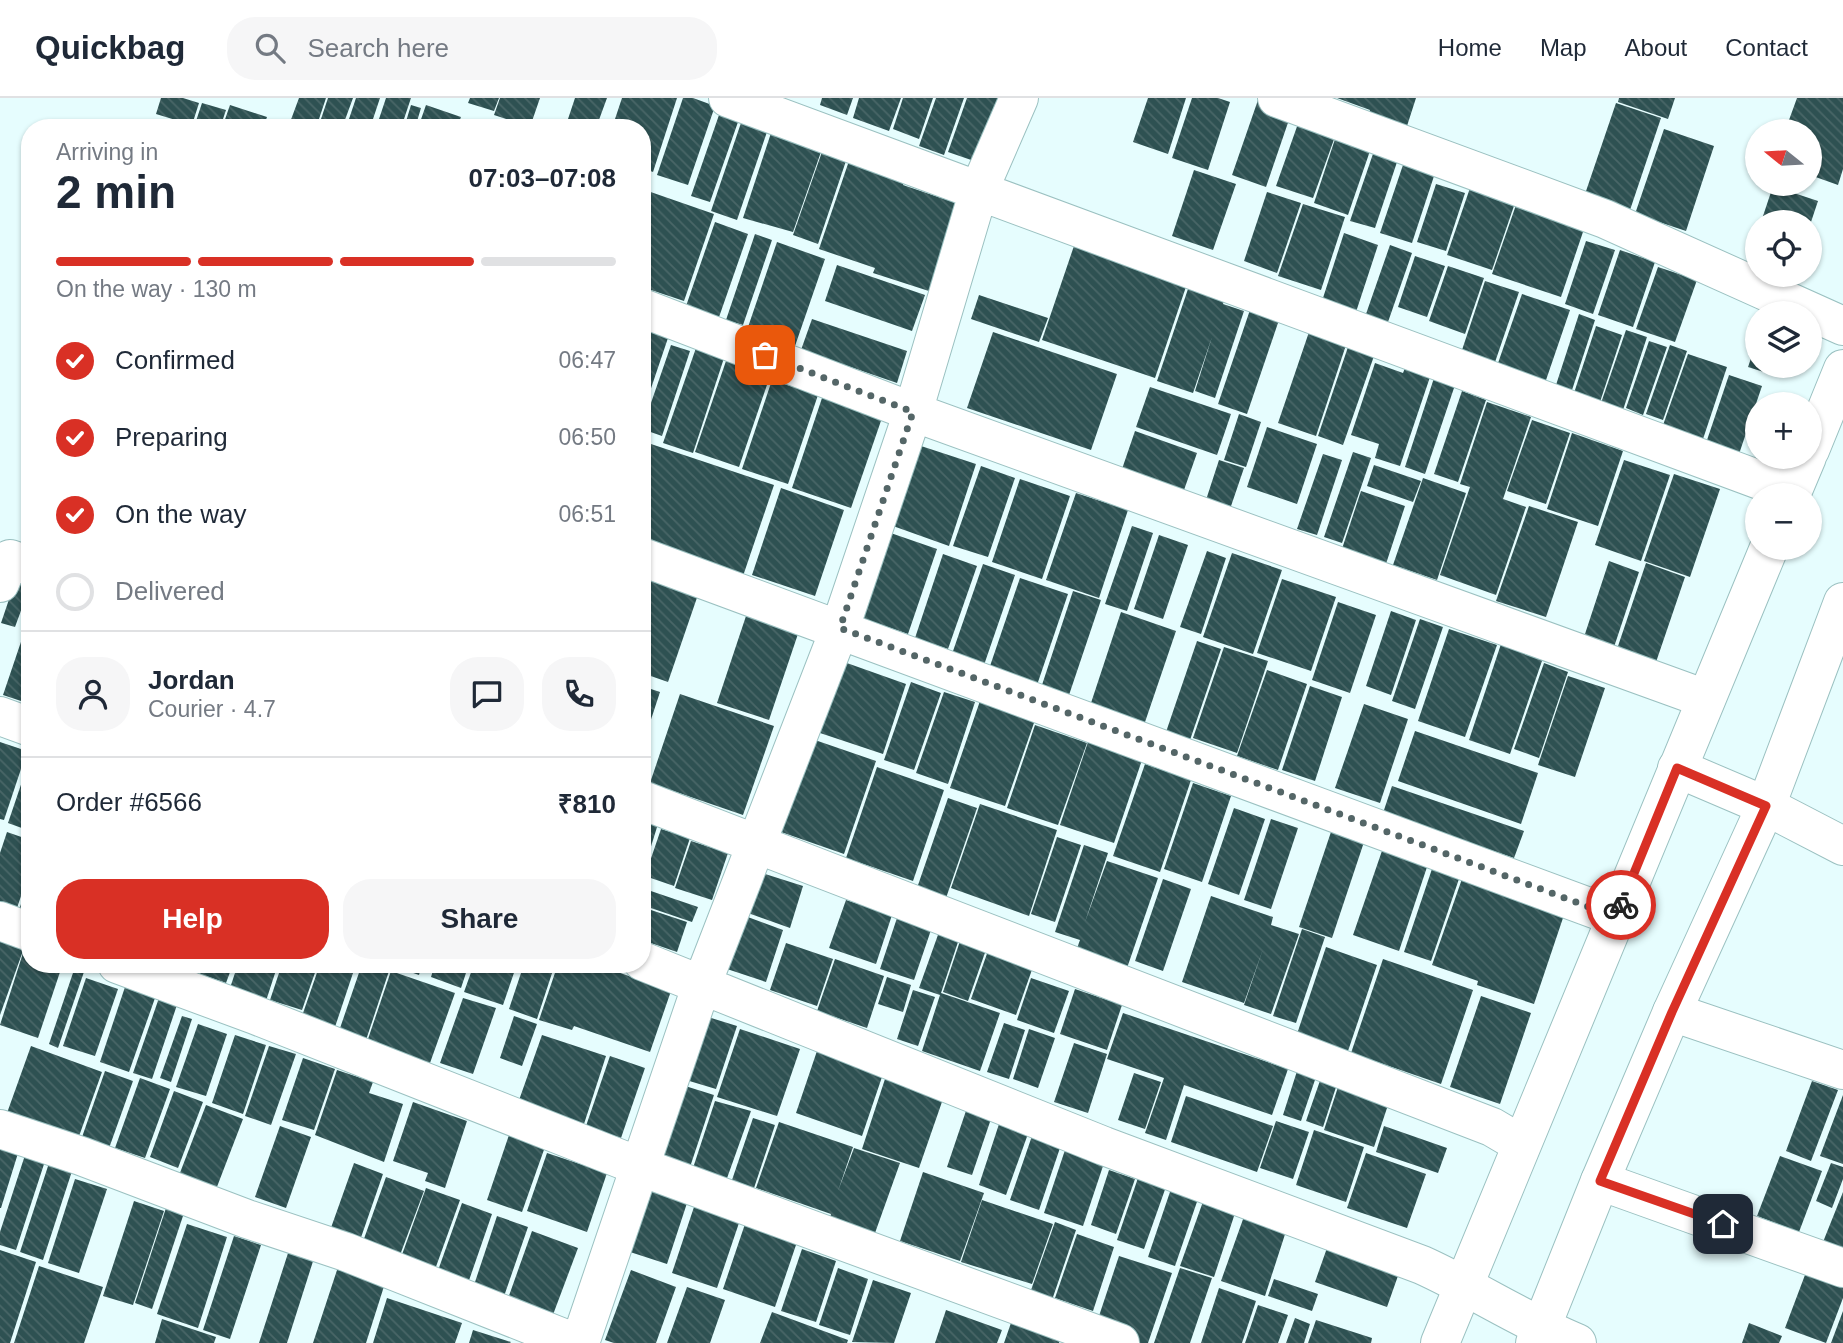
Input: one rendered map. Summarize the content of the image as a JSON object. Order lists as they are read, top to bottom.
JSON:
{
  "north": "left",
  "page": {
    "header": "Quickbag",
    "search": "Search here",
    "nav": [
      "Home",
      "Map",
      "About",
      "Contact"
    ],
    "map_buttons": ["+", "−"],
    "heading": ["2 min", "Arriving in", "07:03–07:08"],
    "panel": [
      "Jordan",
      "Courier · 4.7",
      "Order #6566",
      "₹810"
    ],
    "bar": "On the way · 130 m",
    "list": [
      ["Confirmed", "06:47"],
      ["Preparing", "06:50"],
      ["On the way", "06:51"],
      "Delivered"
    ],
    "buttons": ["Help", "Share"]
  }
}
